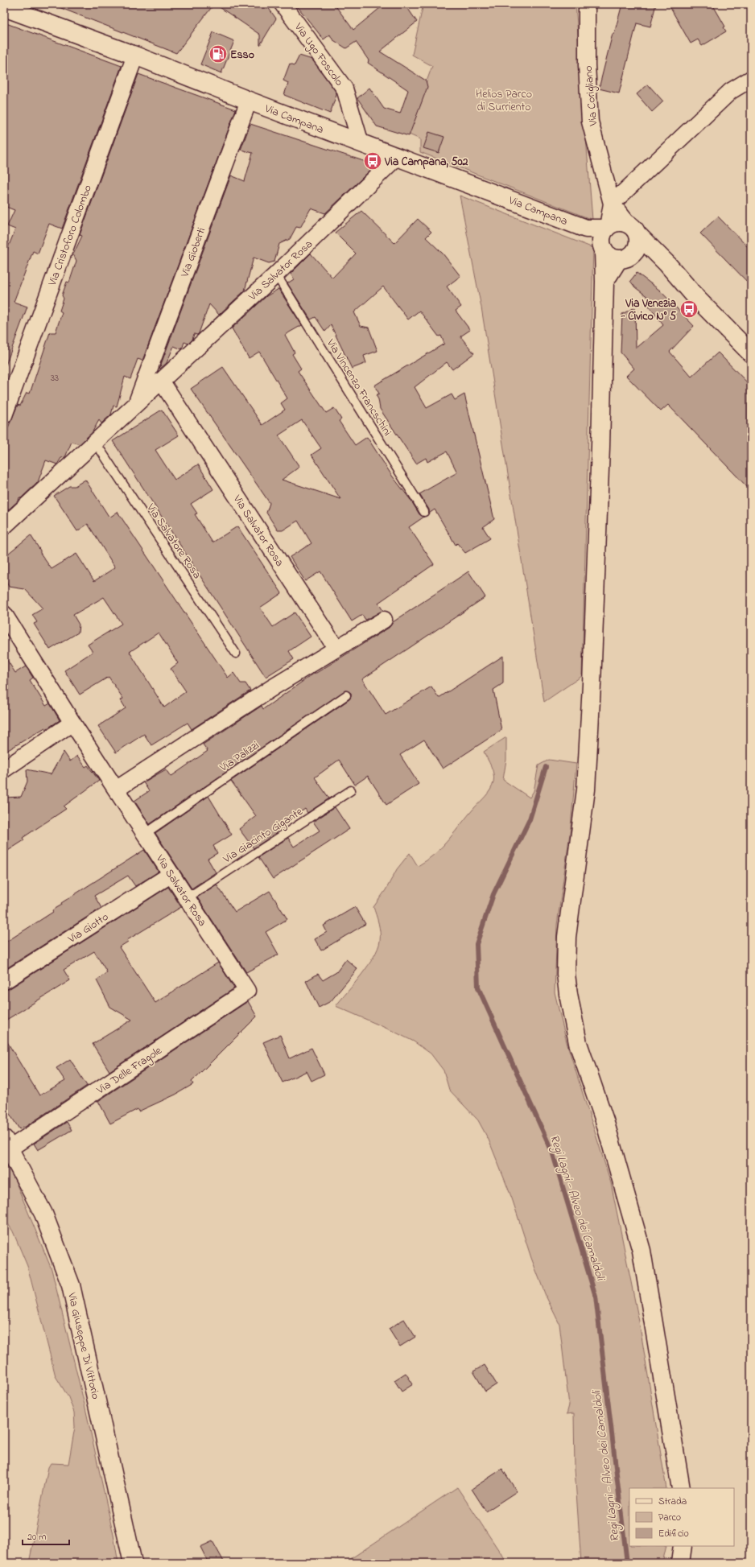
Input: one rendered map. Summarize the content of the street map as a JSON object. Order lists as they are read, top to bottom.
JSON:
{
  "streets": {
    "street": [
      "Via Ugo Foscolo",
      "Via Corigliano",
      "Via Campana",
      "Via Cristoforo Colombo",
      "Via Gioberti",
      "Via Salvator Rosa",
      "Via Giotto",
      "Via Delle Fragole",
      "Via Giuseppe Di Vittorio"
    ],
    "lane": [
      "Via Vincenzo Francschini",
      "Via Salvatore Rosa",
      "Via Palizzi",
      "Via Giacinto Gigante"
    ]
  },
  "crossings": [
    ["Via Ugo Foscolo", "Via Campana"],
    ["Via Campana", "Via Cristoforo Colombo"],
    ["Via Campana", "Via Gioberti"],
    ["Via Campana", "Via Salvator Rosa"],
    ["Via Gioberti", "Via Salvator Rosa"],
    ["Via Salvator Rosa", "Via Vincenzo Francschini"],
    ["Via Salvator Rosa", "Via Salvatore Rosa"],
    ["Via Salvator Rosa", "Via Palizzi"],
    ["Via Salvator Rosa", "Via Giacinto Gigante"],
    ["Via Salvator Rosa", "Via Giotto"],
    ["Via Salvator Rosa", "Via Delle Fragole"],
    ["Via Delle Fragole", "Via Giuseppe Di Vittorio"]
  ],
  "water": ["Regi Lagni - Alveo dei Camaldoli"],
  "parks": ["Helios Parco di Surriento"],
  "places": {
    "fuel station": ["Esso"],
    "bus stop": ["Via Campana, 502", "Via Venezia - Civico N° 5"]
  },
  "house_numbers": ["33"],
  "legend": ["Strada", "Parco", "Edificio"],
  "scale_bar": "20 m"
}
